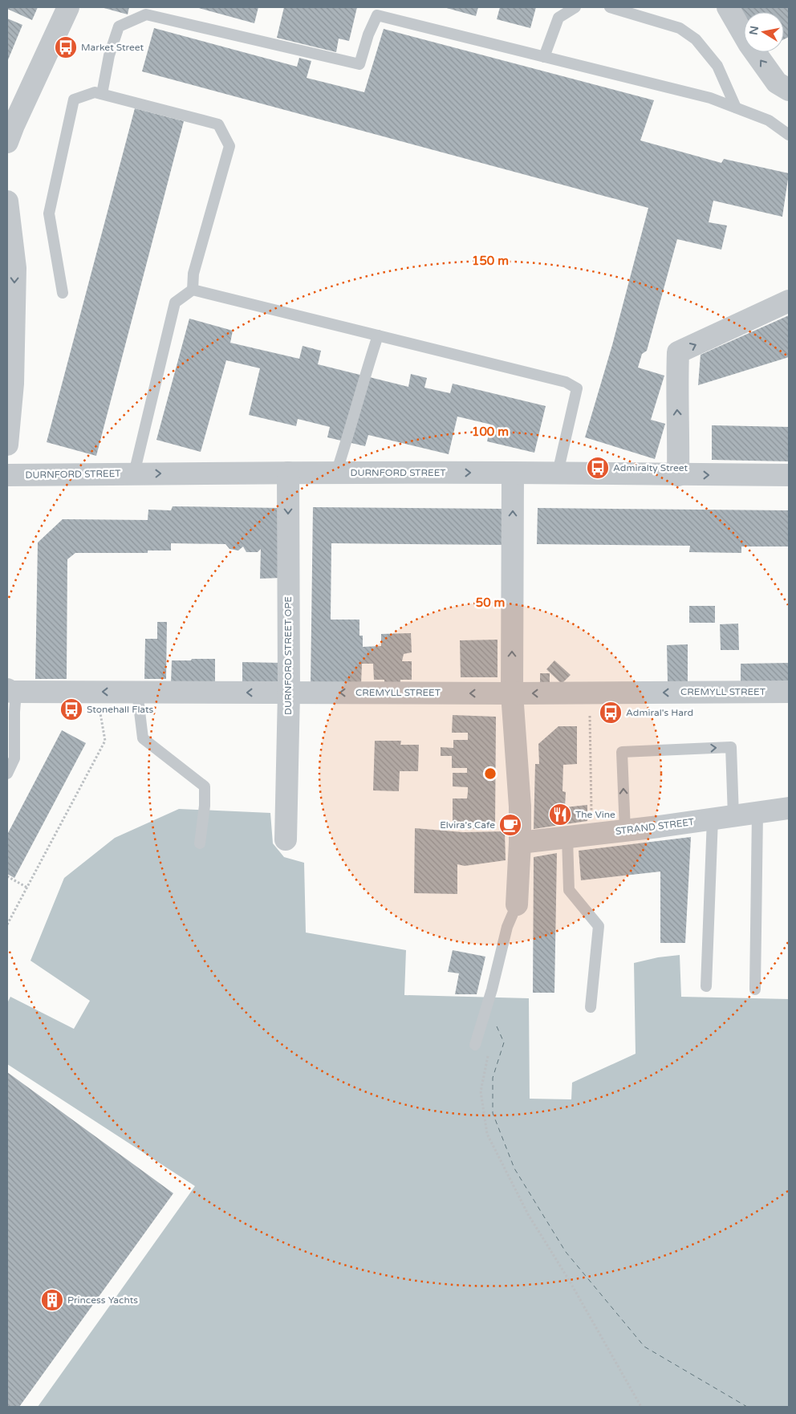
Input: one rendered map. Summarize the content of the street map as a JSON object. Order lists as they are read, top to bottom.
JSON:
{
  "streets": {
    "street": [
      "DURNFORD STREET",
      "DURNFORD STREET OPE",
      "CREMYLL STREET",
      "STRAND STREET"
    ]
  },
  "crossings": [
    ["DURNFORD STREET", "DURNFORD STREET OPE"],
    ["DURNFORD STREET OPE", "CREMYLL STREET"]
  ],
  "one_way": ["DURNFORD STREET", "DURNFORD STREET OPE", "CREMYLL STREET"],
  "places": {
    "bus stop": [
      "Market Street",
      "Admiralty Street",
      "Stonehall Flats",
      "Admiral's Hard"
    ],
    "restaurant": ["The Vine"],
    "cafe": ["Elvira's Cafe"],
    "building": ["Princess Yachts"]
  },
  "north": "left",
  "rings": ["150 m", "100 m", "50 m"]
}
